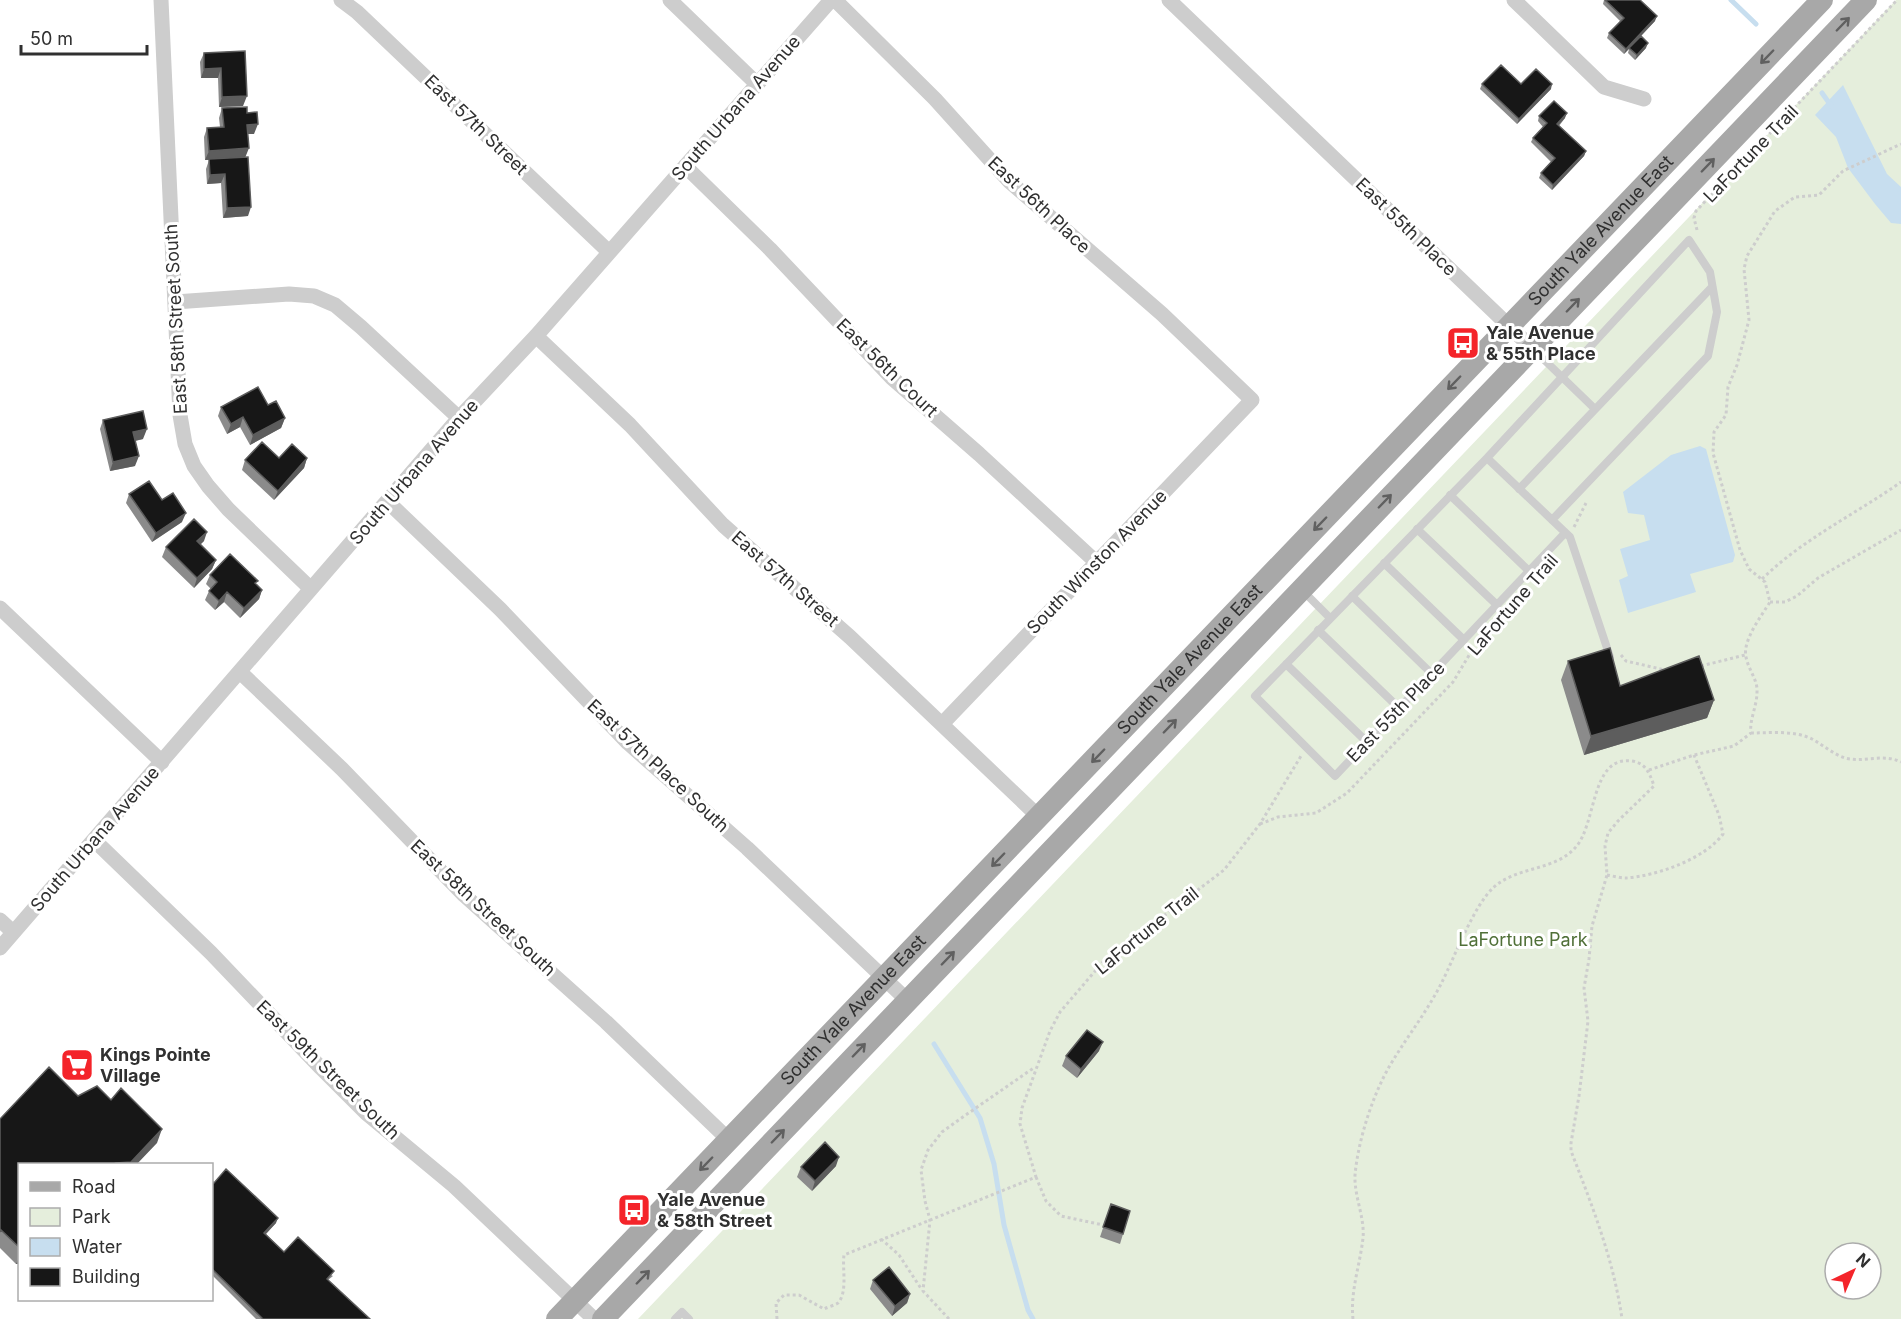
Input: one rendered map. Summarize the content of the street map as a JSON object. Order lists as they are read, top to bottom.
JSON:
{
  "streets": {
    "main road": ["South Yale Avenue East"],
    "street": [
      "South Urbana Avenue",
      "East 57th Street",
      "East 56th Place",
      "East 55th Place",
      "East 58th Street South",
      "East 56th Court",
      "South Winston Avenue",
      "East 57th Place South",
      "East 59th Street South"
    ],
    "path": ["LaFortune Trail"]
  },
  "crossings": [
    ["South Urbana Avenue", "East 57th Street"],
    ["South Urbana Avenue", "East 56th Place"],
    ["South Urbana Avenue", "East 58th Street South"],
    ["South Urbana Avenue", "East 56th Court"],
    ["South Urbana Avenue", "East 57th Place South"],
    ["South Urbana Avenue", "East 59th Street South"],
    ["East 57th Street", "South Yale Avenue East"],
    ["East 57th Street", "South Winston Avenue"],
    ["LaFortune Trail", "East 55th Place"],
    ["East 56th Place", "South Winston Avenue"],
    ["East 55th Place", "South Yale Avenue East"],
    ["South Yale Avenue East", "East 58th Street South"],
    ["South Yale Avenue East", "East 57th Place South"],
    ["South Yale Avenue East", "East 59th Street South"],
    ["East 56th Court", "South Winston Avenue"]
  ],
  "parks": ["LaFortune Park"],
  "places": {
    "bus stop": ["Yale Avenue & 55th Place", "Yale Avenue & 58th Street"],
    "supermarket": ["Kings Pointe Village"]
  },
  "legend": [
    "Road",
    "Park",
    "Water",
    "Building"
  ],
  "scale_bar": "50 m",
  "north": "top right"
}
